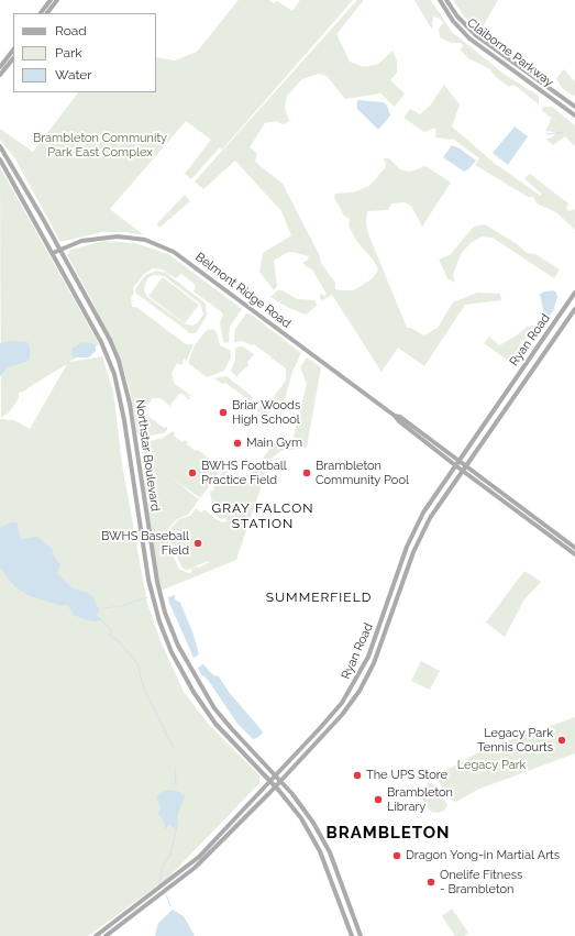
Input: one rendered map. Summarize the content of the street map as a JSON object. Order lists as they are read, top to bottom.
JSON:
{
  "streets": {
    "main road": [
      "Claiborne Parkway",
      "Belmont Ridge Road",
      "Ryan Road",
      "Northstar Boulevard"
    ]
  },
  "crossings": [
    ["Belmont Ridge Road", "Ryan Road"],
    ["Belmont Ridge Road", "Northstar Boulevard"],
    ["Ryan Road", "Northstar Boulevard"]
  ],
  "districts": ["GRAY FALCON STATION", "SUMMERFIELD", "BRAMBLETON"],
  "parks": ["Brambleton Community Park East Complex", "Legacy Park"],
  "places": [
    "Briar Woods High School",
    "Main Gym",
    "BWHS Football Practice Field",
    "Brambleton Community Pool",
    "BWHS Baseball Field",
    "Legacy Park Tennis Courts",
    "The UPS Store",
    "Brambleton Library",
    "Dragon Yong-in Martial Arts",
    "Onelife Fitness - Brambleton"
  ],
  "legend": ["Road", "Park", "Water"]
}
